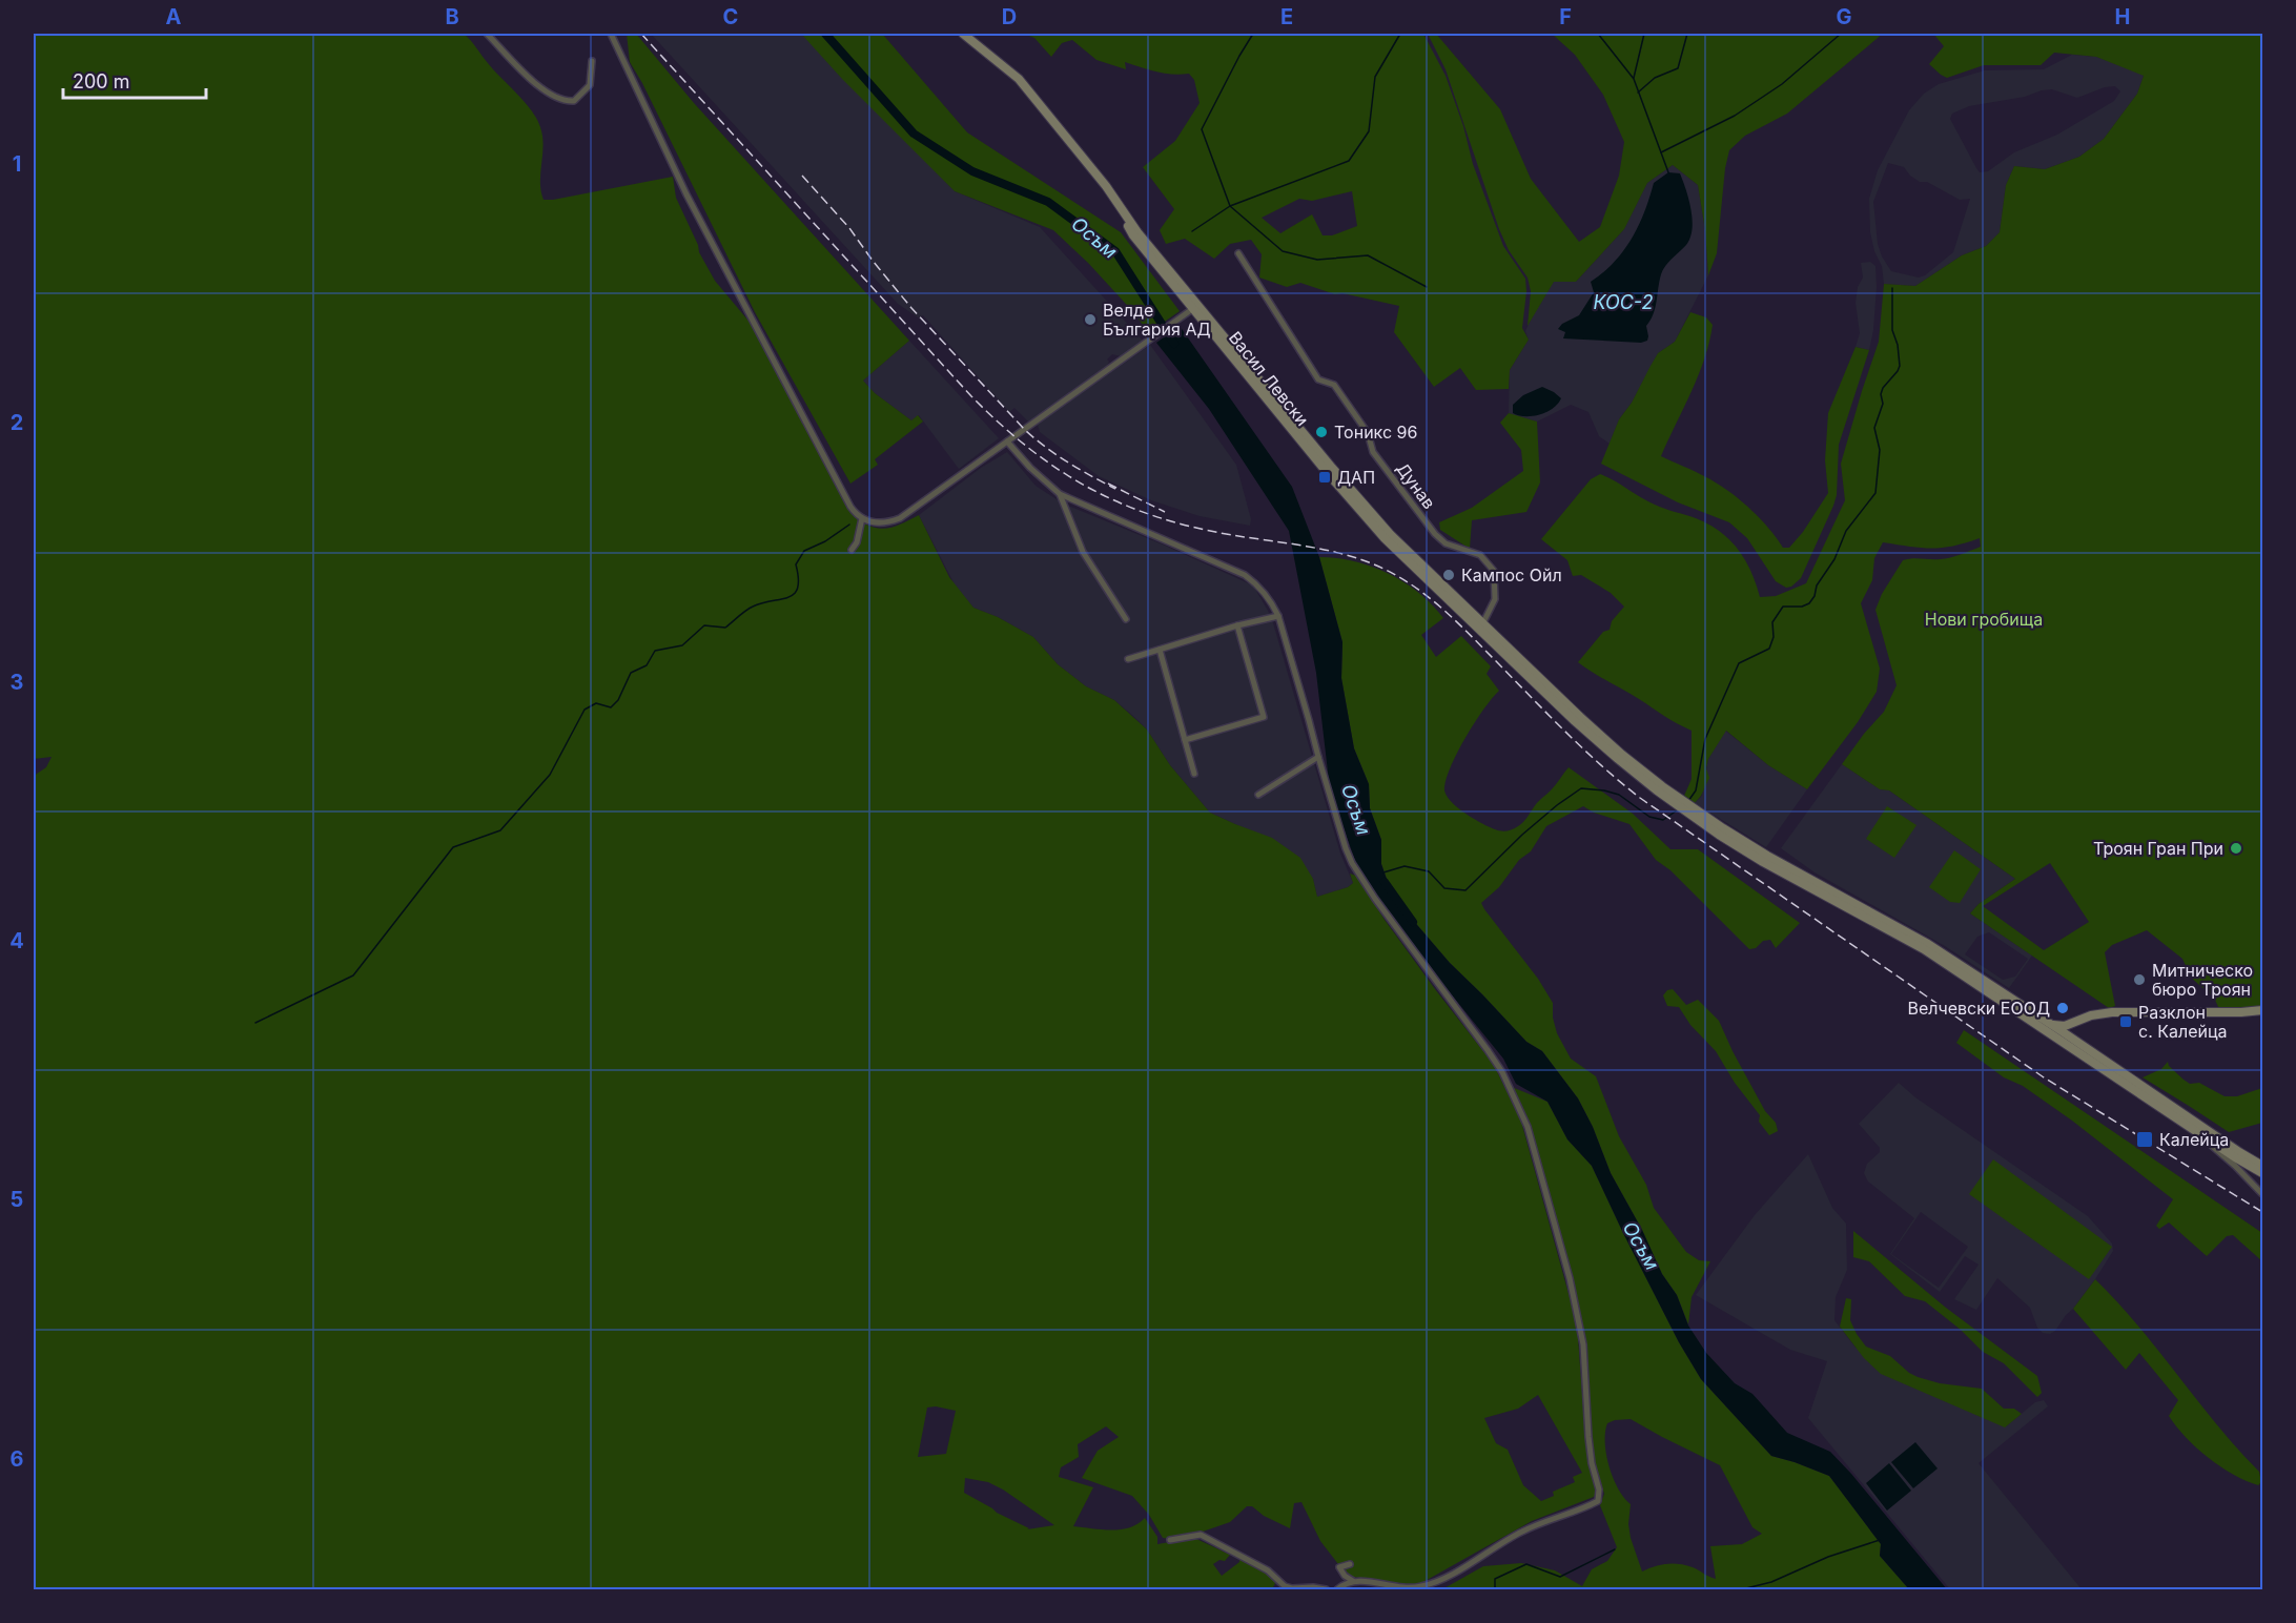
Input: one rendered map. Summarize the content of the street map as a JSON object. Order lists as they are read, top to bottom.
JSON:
{
  "streets": {
    "main road": ["Васил Левски"],
    "street": ["Дунав"]
  },
  "crossings": [
    ["Васил Левски", "Дунав"]
  ],
  "water": ["Осъм", "КОС-2"],
  "parks": ["Нови гробища"],
  "places": {
    "other": [
      "Велде България АД",
      "Тоникс 96",
      "Кампос Ойл",
      "Троян Гран При",
      "Митническо бюро Троян",
      "Велчевски ЕООД"
    ],
    "transit": ["ДАП", "Разклон с. Калейца", "Калейца"]
  },
  "scale_bar": "200 m",
  "grid": {
    "columns": [
      "A",
      "B",
      "C",
      "D",
      "E",
      "F",
      "G",
      "H"
    ],
    "rows": [
      "1",
      "2",
      "3",
      "4",
      "5",
      "6"
    ]
  }
}
